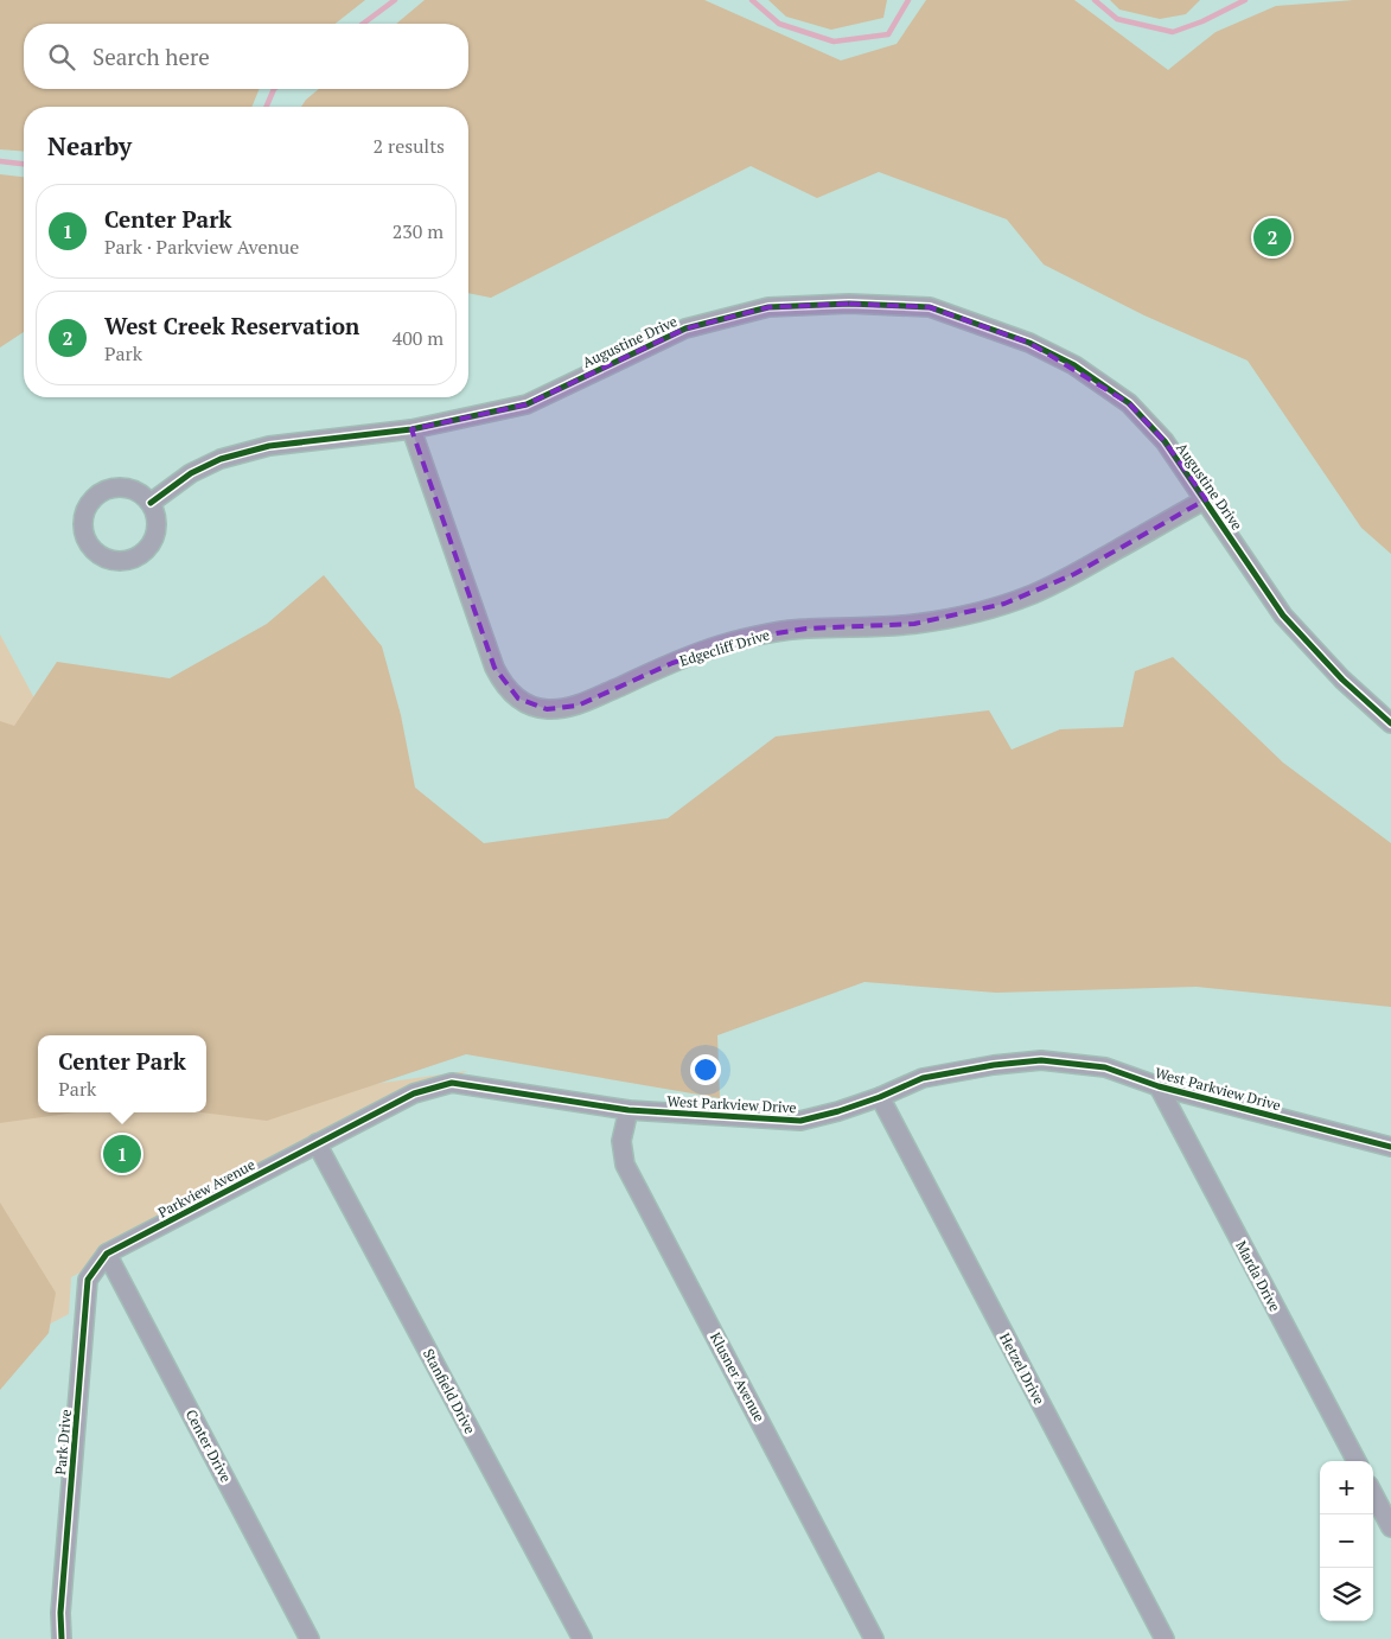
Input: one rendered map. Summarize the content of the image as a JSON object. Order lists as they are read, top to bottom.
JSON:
{
  "streets": {
    "street": [
      "Augustine Drive",
      "Edgecliff Drive",
      "West Parkview Drive",
      "Parkview Avenue",
      "Marda Drive",
      "Hetzel Drive",
      "Klusner Avenue",
      "Stanfield Drive",
      "Park Drive",
      "Center Drive"
    ]
  },
  "crossings": [
    ["Augustine Drive", "Edgecliff Drive"],
    ["West Parkview Drive", "Parkview Avenue"],
    ["West Parkview Drive", "Marda Drive"],
    ["West Parkview Drive", "Hetzel Drive"],
    ["West Parkview Drive", "Klusner Avenue"],
    ["West Parkview Drive", "Stanfield Drive"],
    ["Parkview Avenue", "Stanfield Drive"],
    ["Parkview Avenue", "Park Drive"],
    ["Parkview Avenue", "Center Drive"],
    ["Park Drive", "Center Drive"]
  ],
  "page": {
    "search": "Search here",
    "heading": ["Nearby", "2 results"],
    "list": [
      {
        "mark": "1",
        "name": "Center Park",
        "note": "Park · Parkview Avenue",
        "value": "230 m"
      },
      {
        "mark": "2",
        "name": "West Creek Reservation",
        "note": "Park",
        "value": "400 m"
      }
    ],
    "pins": ["2", "1"],
    "popup": ["Center Park", "Park"],
    "map_buttons": ["+", "−"]
  }
}
